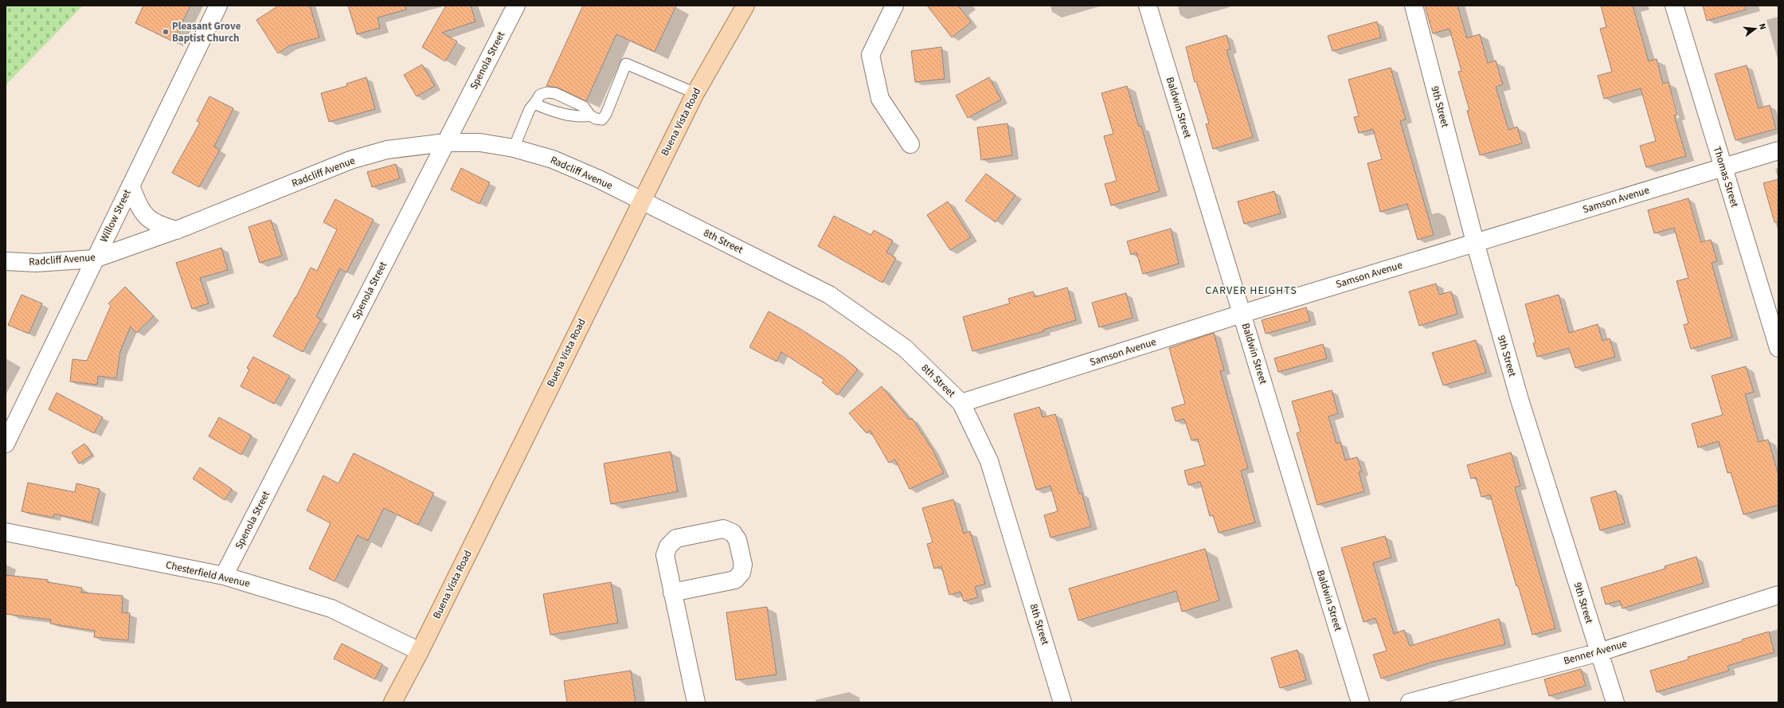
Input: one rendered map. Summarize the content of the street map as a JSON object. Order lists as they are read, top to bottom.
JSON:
{
  "streets": {
    "main road": ["Buena Vista Road"],
    "street": [
      "Spenola Street",
      "9th Street",
      "Baldwin Street",
      "Radcliff Avenue",
      "Thomas Street",
      "Samson Avenue",
      "Willow Street",
      "8th Street",
      "Chesterfield Avenue",
      "Benner Avenue"
    ]
  },
  "crossings": [
    ["Spenola Street", "Radcliff Avenue"],
    ["Spenola Street", "Chesterfield Avenue"],
    ["9th Street", "Samson Avenue"],
    ["9th Street", "Benner Avenue"],
    ["Baldwin Street", "Samson Avenue"],
    ["Buena Vista Road", "Radcliff Avenue"],
    ["Buena Vista Road", "8th Street"],
    ["Buena Vista Road", "Chesterfield Avenue"],
    ["Radcliff Avenue", "Willow Street"],
    ["Radcliff Avenue", "8th Street"],
    ["Thomas Street", "Samson Avenue"],
    ["Samson Avenue", "8th Street"]
  ],
  "districts": ["CARVER HEIGHTS"],
  "places": ["Pleasant Grove Baptist Church"],
  "north": "right"
}
